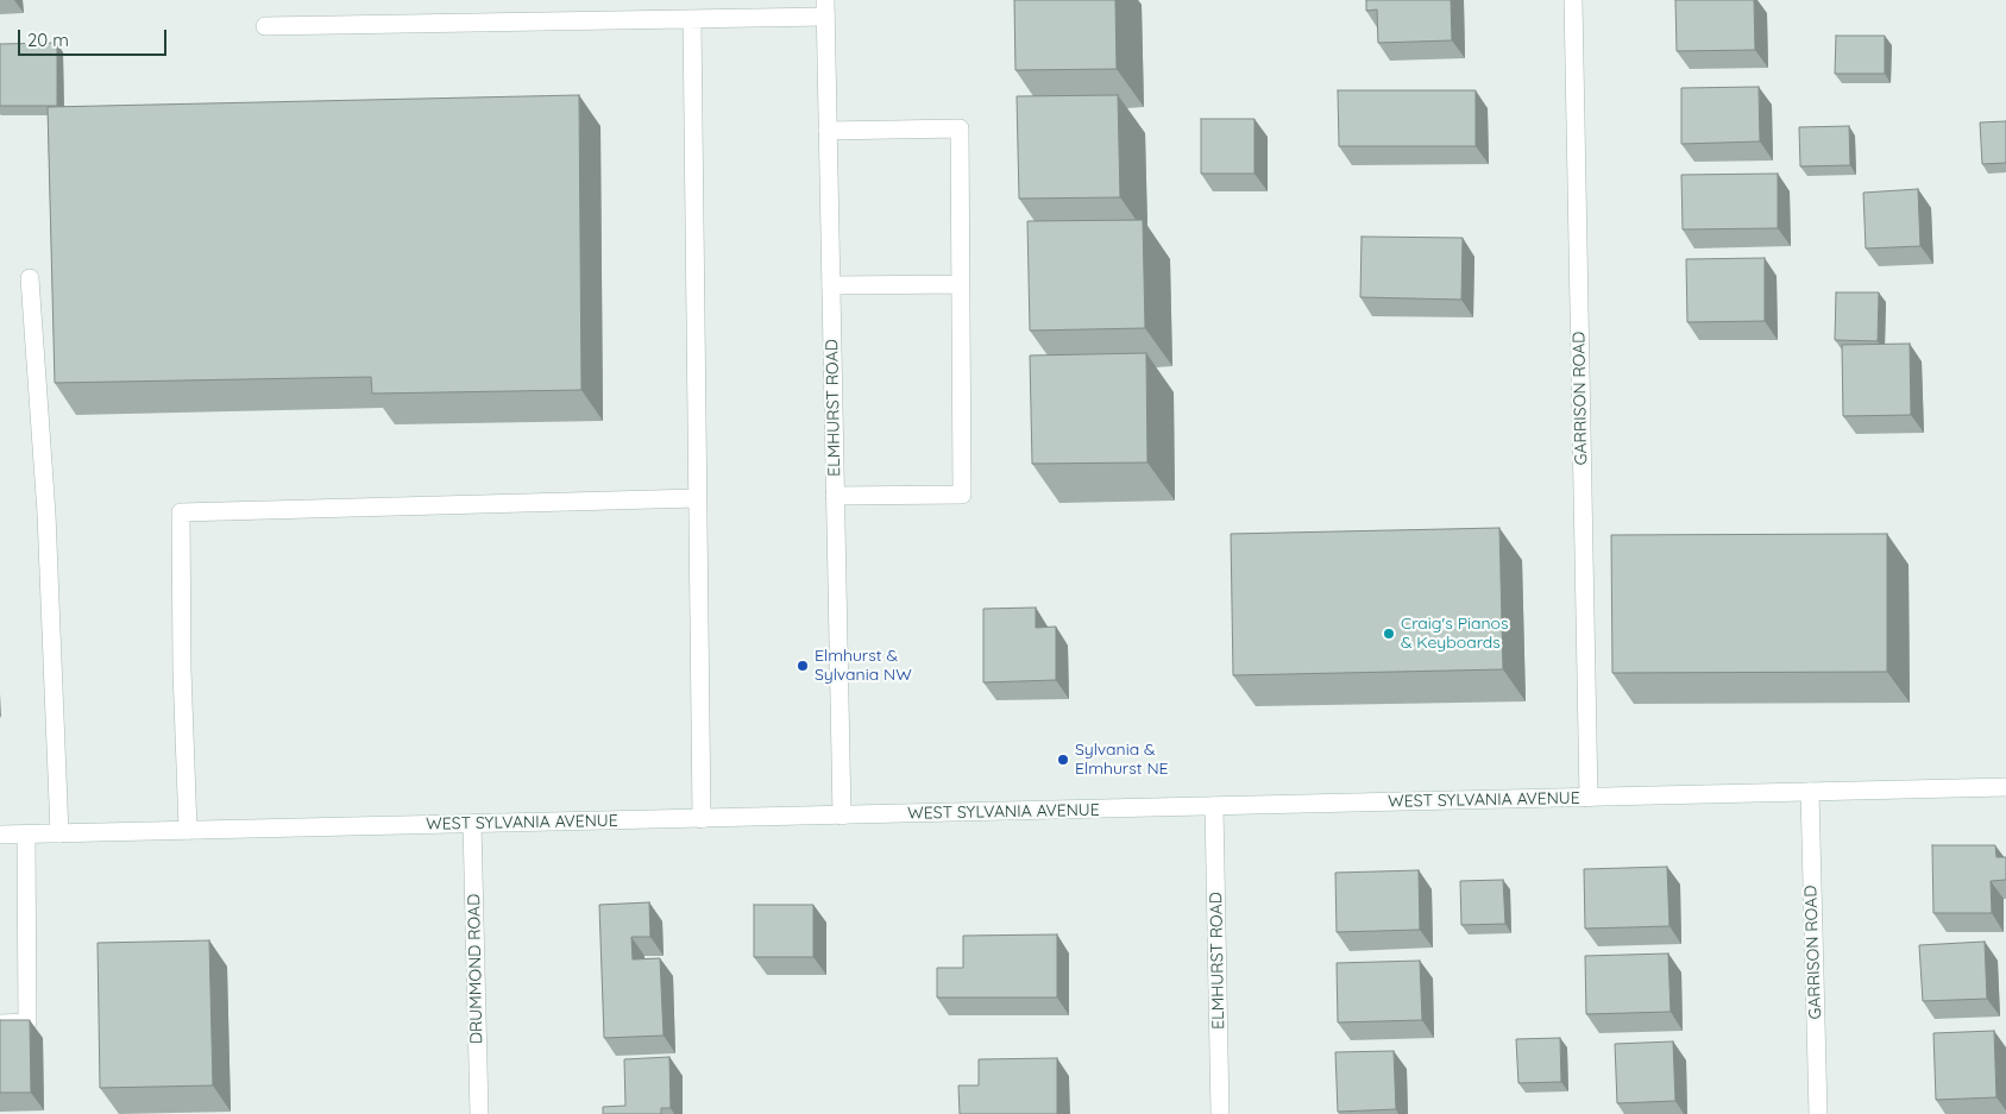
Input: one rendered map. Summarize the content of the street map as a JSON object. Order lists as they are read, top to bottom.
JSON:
{
  "streets": {
    "street": [
      "GARRISON ROAD",
      "ELMHURST ROAD",
      "WEST SYLVANIA AVENUE",
      "DRUMMOND ROAD"
    ]
  },
  "crossings": [
    ["GARRISON ROAD", "WEST SYLVANIA AVENUE"],
    ["ELMHURST ROAD", "WEST SYLVANIA AVENUE"],
    ["WEST SYLVANIA AVENUE", "DRUMMOND ROAD"]
  ],
  "places": ["Craig's Pianos & Keyboards", "Elmhurst & Sylvania NW", "Sylvania & Elmhurst NE"],
  "scale_bar": "20 m"
}
